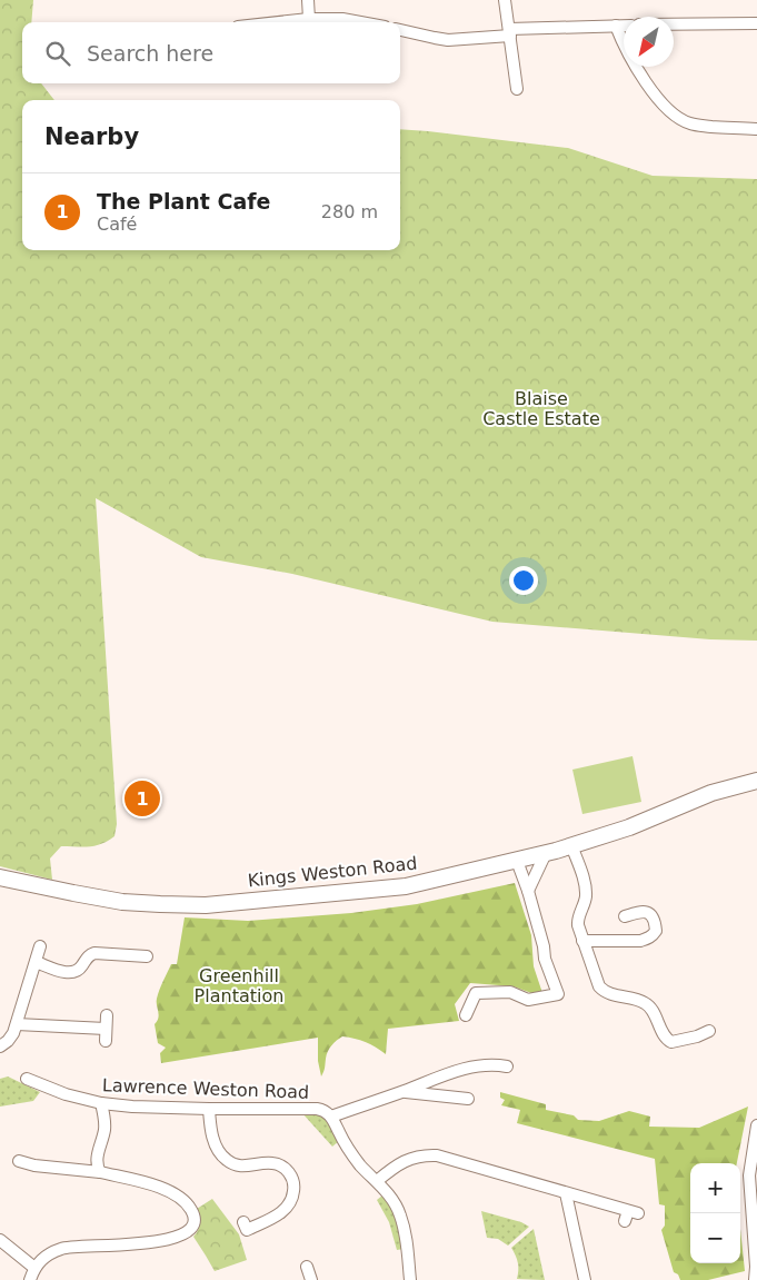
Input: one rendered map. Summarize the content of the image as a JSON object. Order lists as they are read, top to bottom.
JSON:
{
  "streets": {
    "main road": ["Kings Weston Road"],
    "street": ["Lawrence Weston Road"]
  },
  "parks": ["Blaise Castle Estate", "Greenhill Plantation"],
  "north": "bottom left",
  "page": {
    "search": "Search here",
    "heading": "Nearby",
    "list": [
      {
        "mark": "1",
        "name": "The Plant Cafe",
        "note": "Café",
        "value": "280 m"
      }
    ],
    "pins": "1",
    "map_buttons": ["+", "−"]
  }
}
